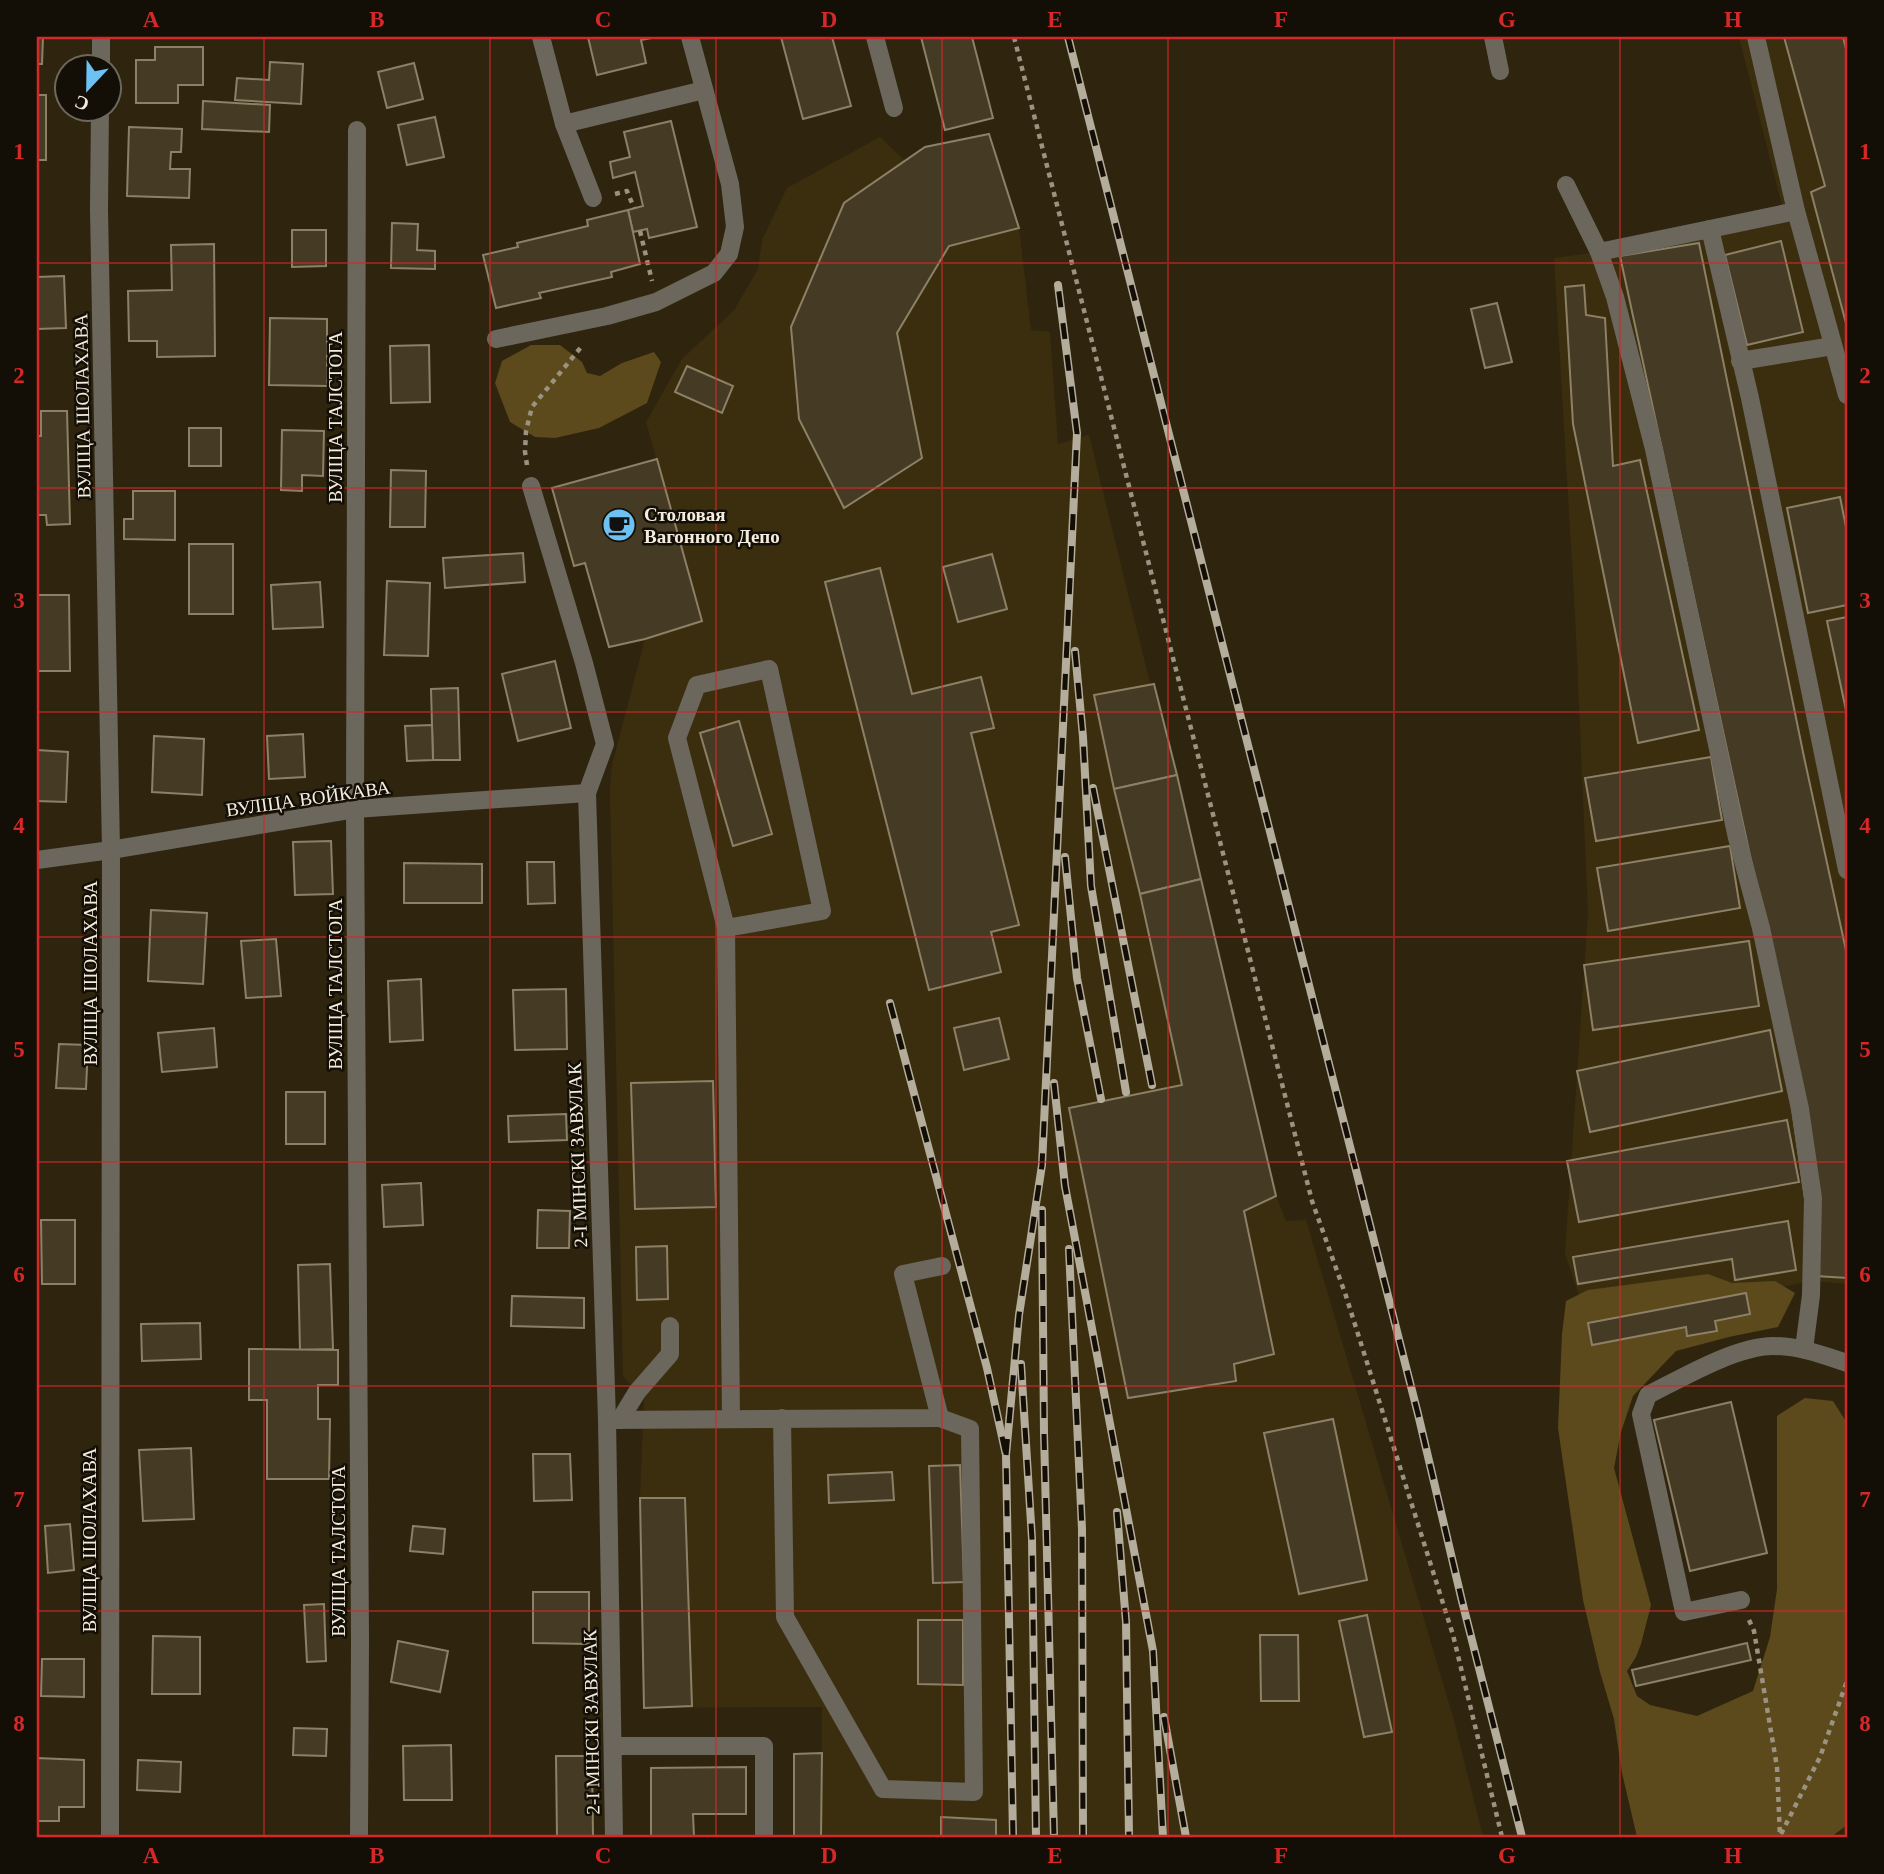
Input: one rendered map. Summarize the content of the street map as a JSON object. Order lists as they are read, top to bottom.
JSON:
{
  "streets": {
    "street": [
      "ВУЛІЦА ШОЛАХАВА",
      "ВУЛІЦА ТАЛСТОГА",
      "ВУЛІЦА ВОЙКАВА",
      "2-І МІНСКІ ЗАВУЛАК"
    ]
  },
  "crossings": [
    ["ВУЛІЦА ШОЛАХАВА", "ВУЛІЦА ВОЙКАВА"],
    ["ВУЛІЦА ТАЛСТОГА", "ВУЛІЦА ВОЙКАВА"],
    ["ВУЛІЦА ВОЙКАВА", "2-І МІНСКІ ЗАВУЛАК"]
  ],
  "places": {
    "cafe": ["Столовая Вагонного Депо"]
  },
  "north": "bottom",
  "grid": {
    "columns": [
      "A",
      "B",
      "C",
      "D",
      "E",
      "F",
      "G",
      "H"
    ],
    "rows": [
      "1",
      "2",
      "3",
      "4",
      "5",
      "6",
      "7",
      "8"
    ]
  }
}
